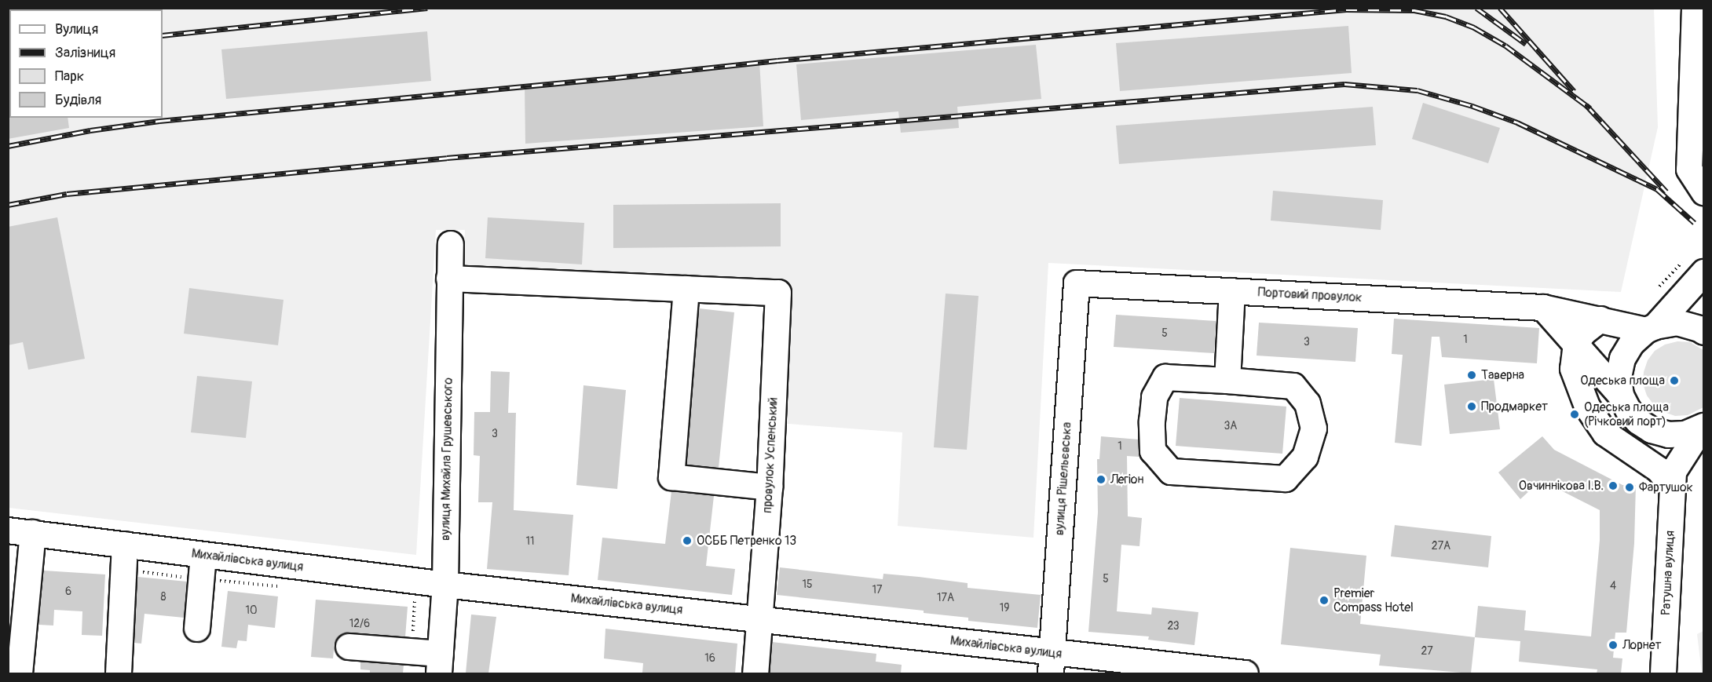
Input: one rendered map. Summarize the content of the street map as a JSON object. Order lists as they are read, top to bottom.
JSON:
{
  "streets": {
    "street": [
      "Портовий провулок",
      "провулок Успенський",
      "вулиця Михайла Грушевського",
      "вулиця Рішельєвська",
      "Михайлівська вулиця",
      "Ратушна вулиця"
    ]
  },
  "crossings": [
    ["Портовий провулок", "вулиця Рішельєвська"],
    ["провулок Успенський", "Михайлівська вулиця"],
    ["вулиця Михайла Грушевського", "Михайлівська вулиця"],
    ["вулиця Рішельєвська", "Михайлівська вулиця"]
  ],
  "places": [
    "Таверна",
    "Одеська площа",
    "Продмаркет",
    "Одеська площа (Річковий порт)",
    "Легіон",
    "Овчиннікова І.В.",
    "Фартушок",
    "ОСББ Петренко 13",
    "Premier Compass Hotel",
    "Лорнет"
  ],
  "house_numbers": [
    "5",
    "1",
    "3",
    "3А",
    "3",
    "1",
    "11",
    "27А",
    "5",
    "15",
    "4",
    "17",
    "6",
    "8",
    "17А",
    "19",
    "10",
    "12/6",
    "23",
    "27",
    "16"
  ],
  "legend": [
    "Вулиця",
    "Залізниця",
    "Парк",
    "Будівля"
  ]
}
